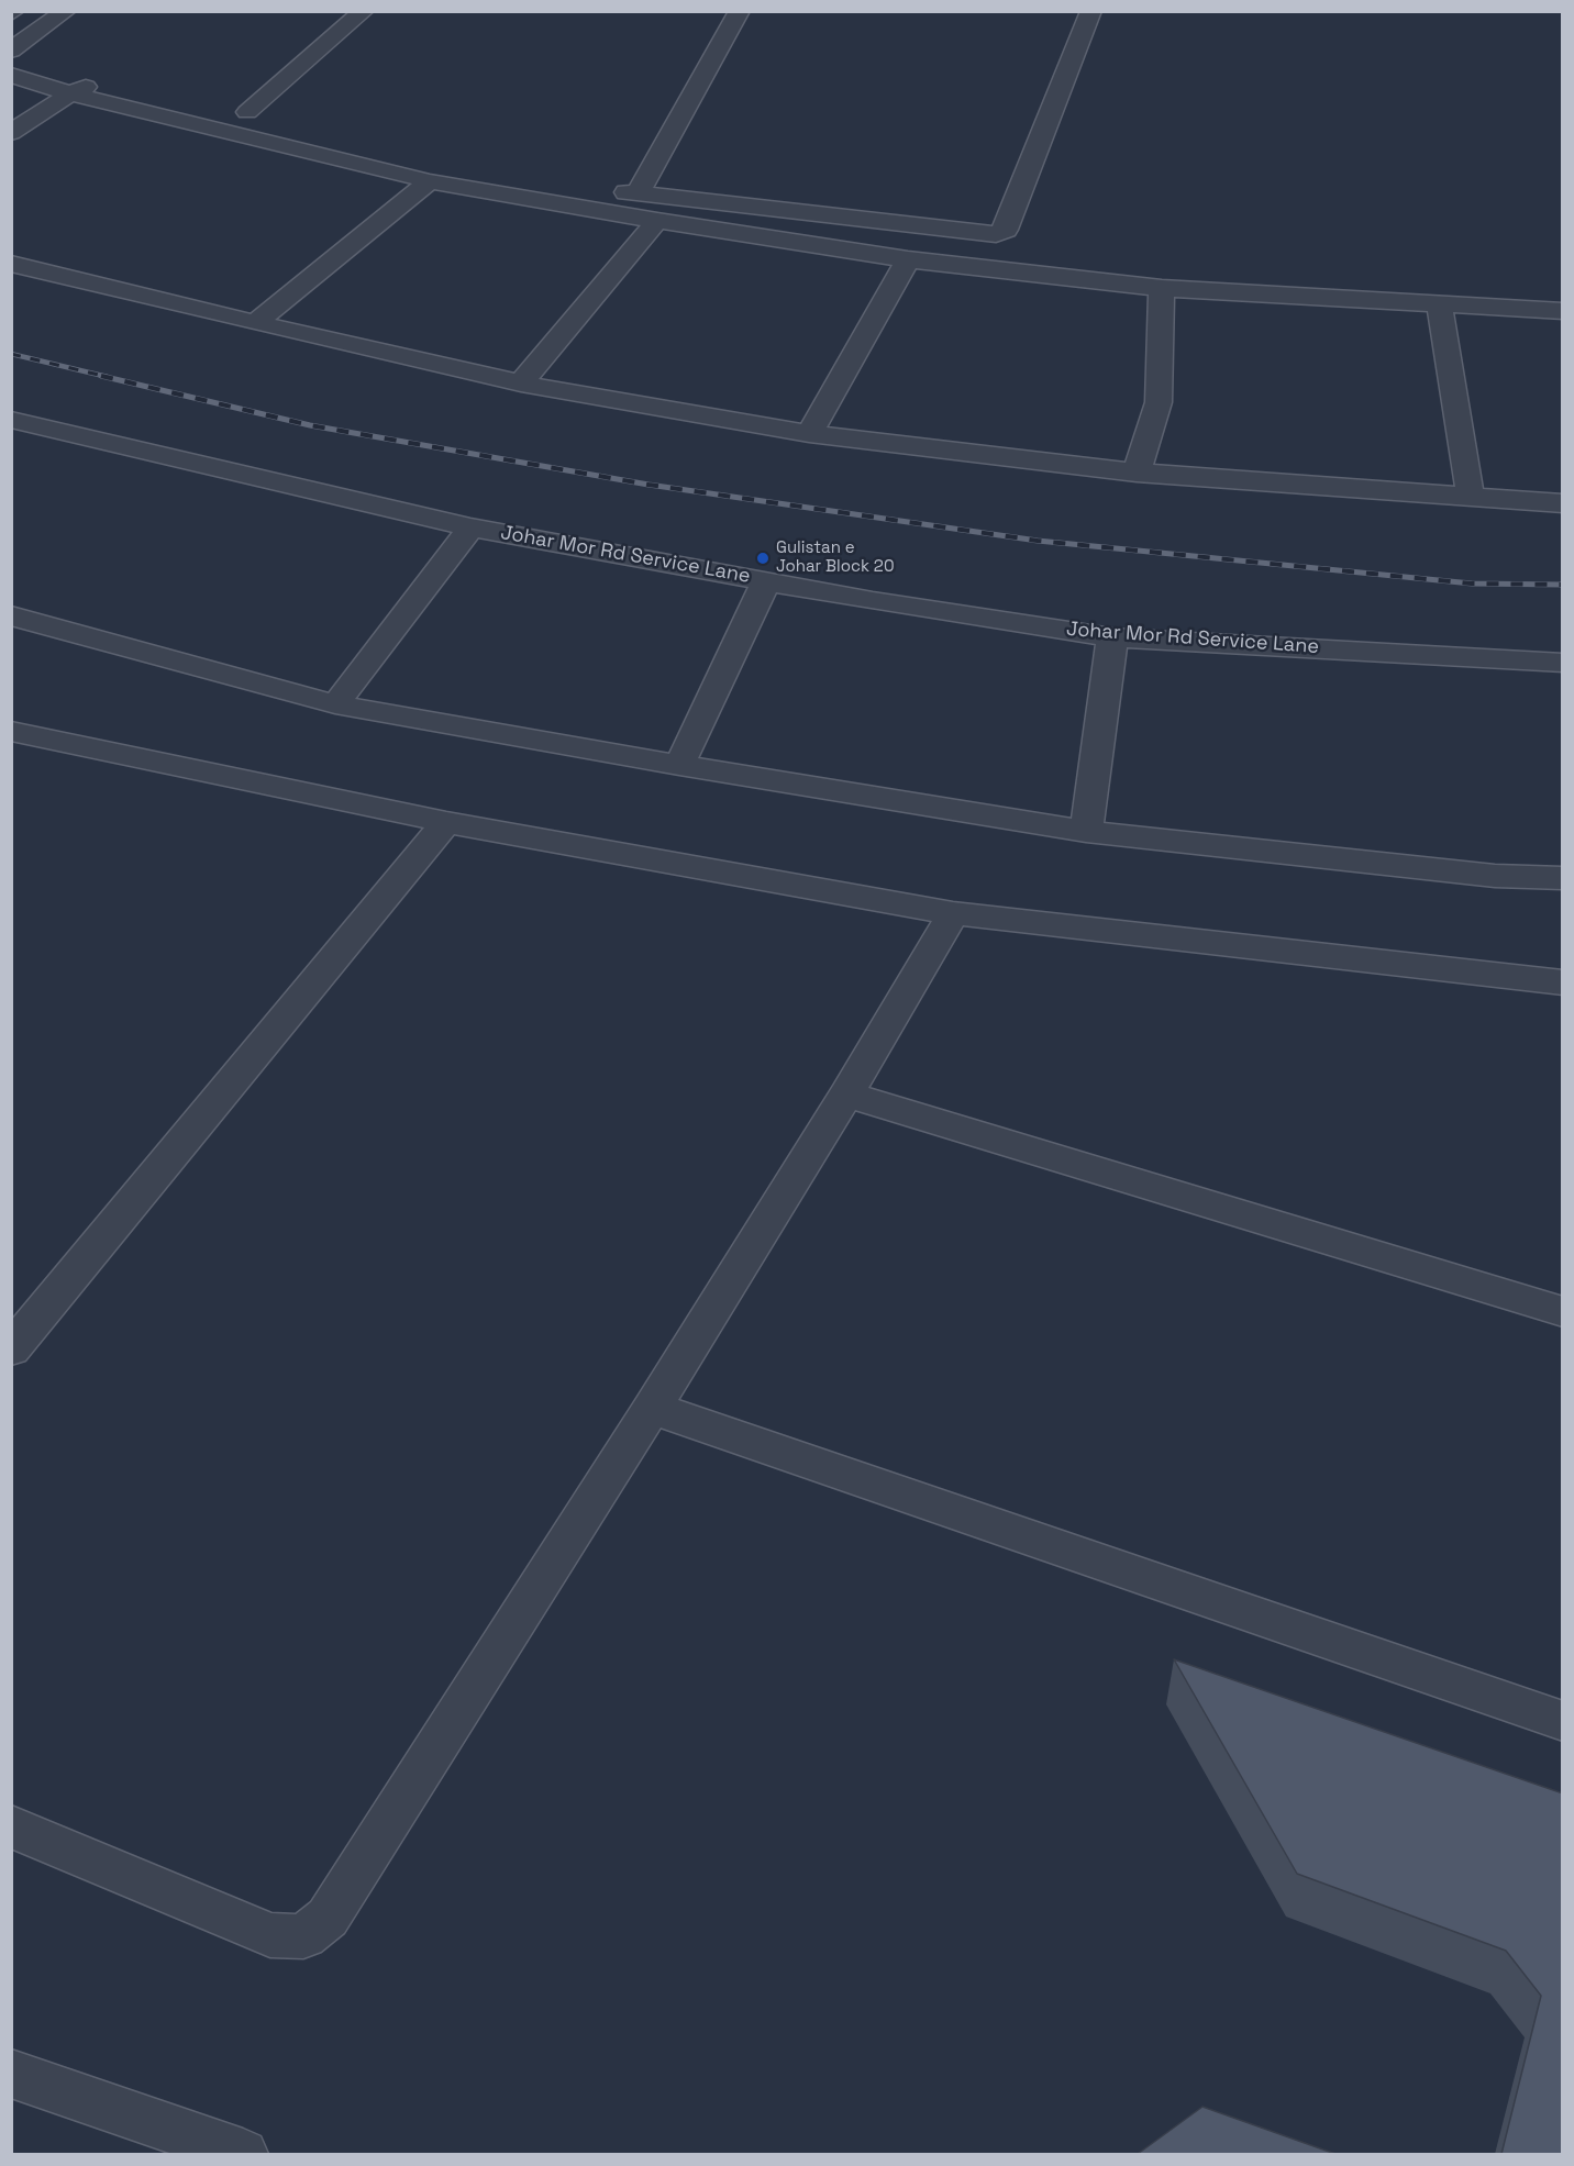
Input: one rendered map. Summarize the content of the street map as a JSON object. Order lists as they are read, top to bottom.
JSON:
{
  "streets": {
    "street": ["Johar Mor Rd Service Lane"]
  },
  "places": ["Gulistan e Johar Block 20"]
}
